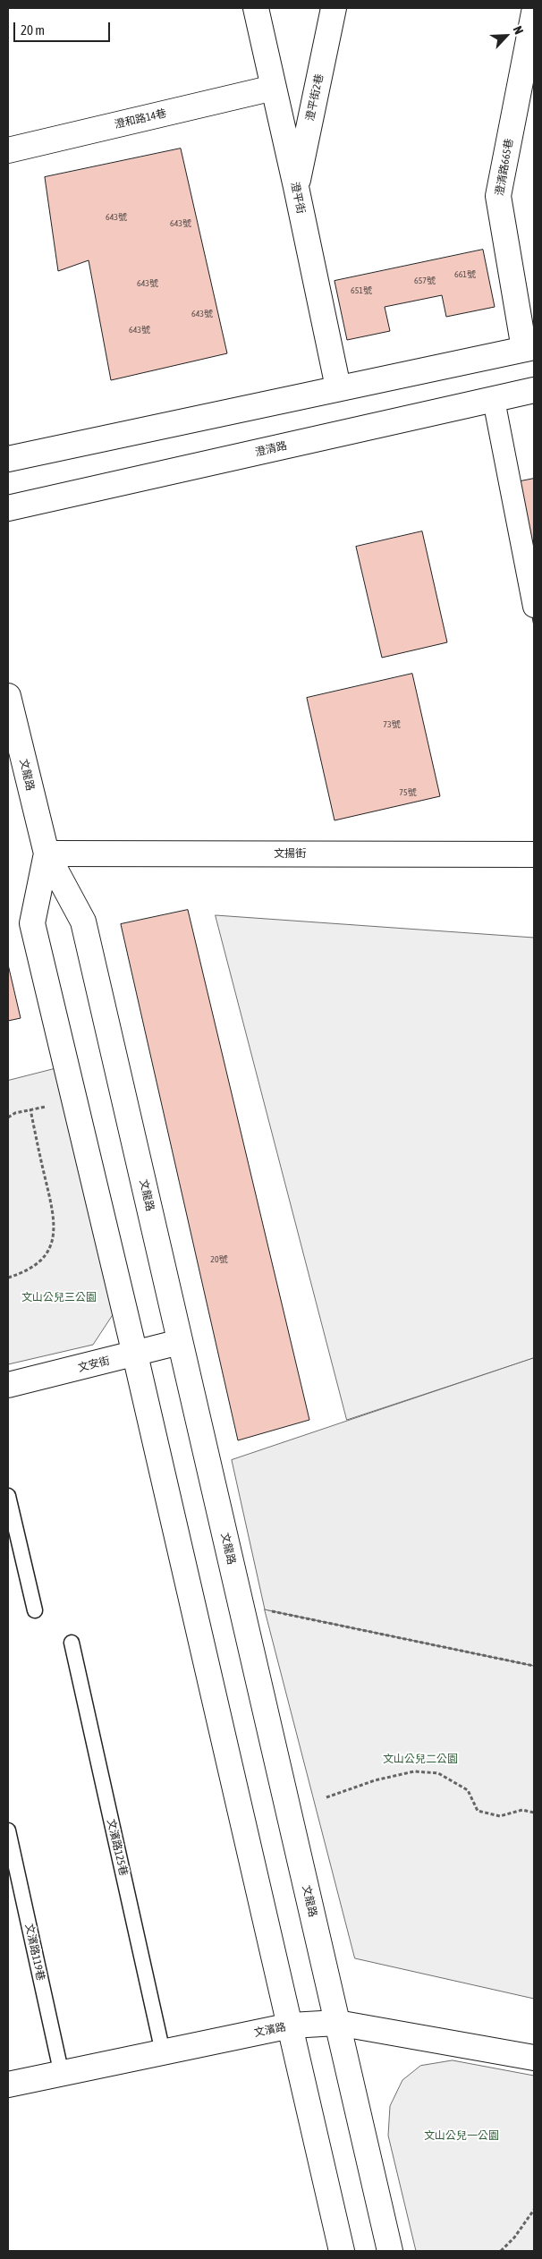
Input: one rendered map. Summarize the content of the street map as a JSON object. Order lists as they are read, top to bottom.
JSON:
{
  "streets": {
    "street": [
      "澄平街2巷",
      "澄和路14巷",
      "澄清路665巷",
      "澄平街",
      "澄清路",
      "文龍路",
      "文揚街",
      "文安街",
      "文濱路"
    ],
    "lane": ["文濱路125巷", "文濱路119巷"]
  },
  "crossings": [
    ["澄平街2巷", "澄平街"],
    ["澄和路14巷", "澄平街"],
    ["文龍路", "文揚街"],
    ["文龍路", "文安街"],
    ["文龍路", "文濱路"],
    ["文濱路125巷", "文濱路"],
    ["文濱路119巷", "文濱路"]
  ],
  "parks": ["文山公兒三公園", "文山公兒二公園", "文山公兒一公園"],
  "house_numbers": [
    "643號",
    "643號",
    "661號",
    "657號",
    "643號",
    "651號",
    "643號",
    "643號",
    "73號",
    "75號",
    "20號"
  ],
  "scale_bar": "20 m",
  "north": "top right"
}
